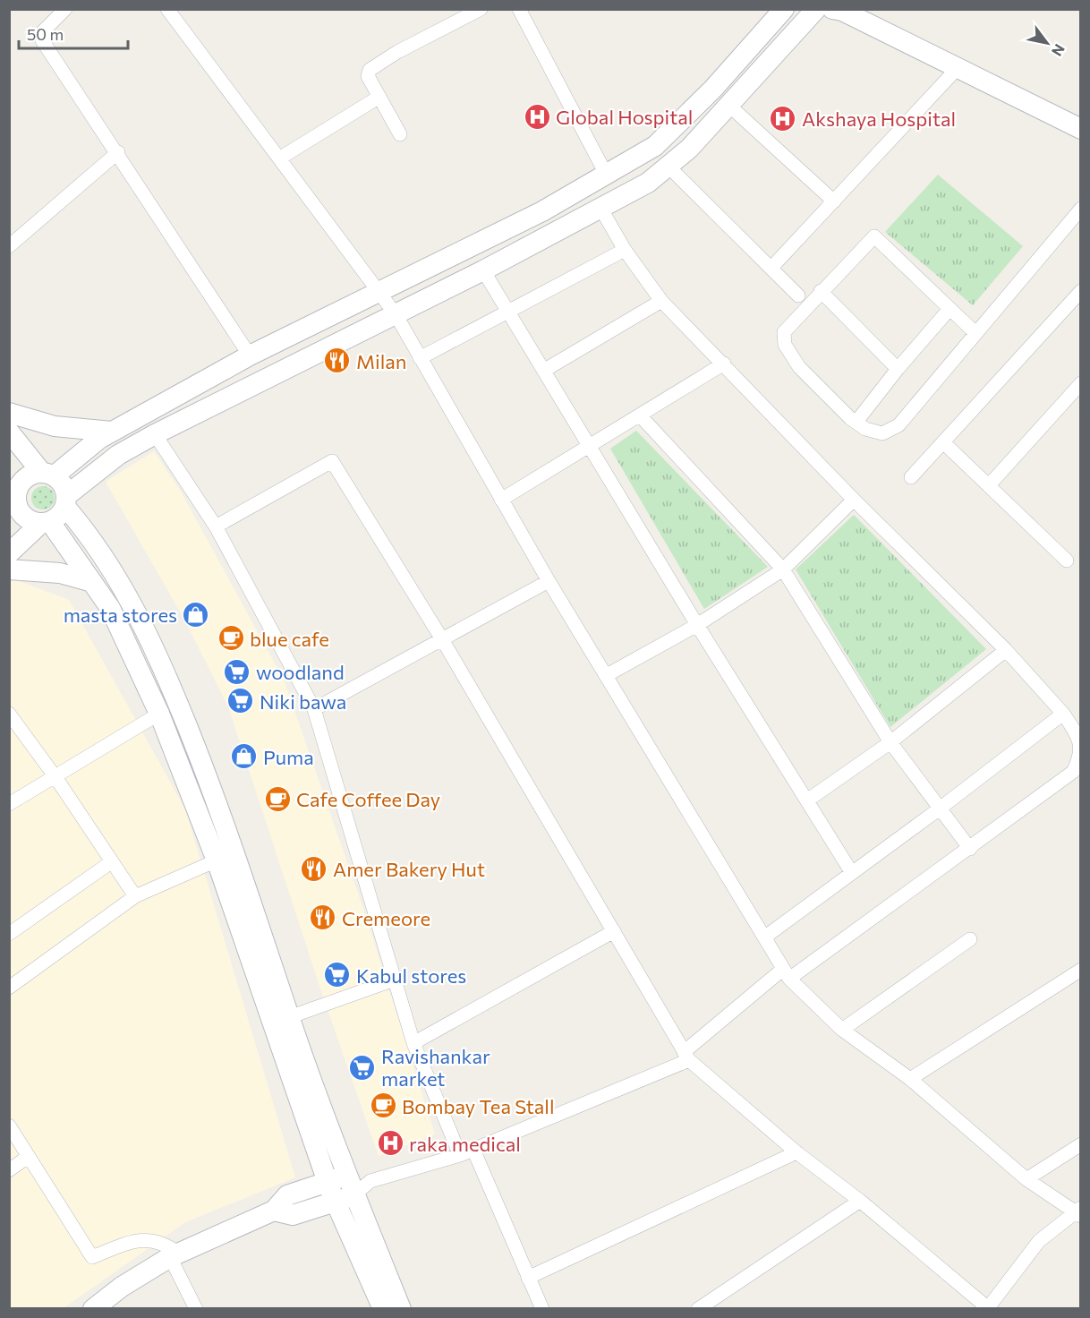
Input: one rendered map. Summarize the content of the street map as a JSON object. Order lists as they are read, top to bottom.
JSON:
{
  "places": {
    "hospital": ["Global Hospital", "Akshaya Hospital", "raka medical"],
    "restaurant": ["Milan", "Amer Bakery Hut", "Cremeore"],
    "shop": ["masta stores", "Puma"],
    "cafe": ["blue cafe", "Cafe Coffee Day", "Bombay Tea Stall"],
    "supermarket": [
      "woodland",
      "Niki bawa",
      "Kabul stores",
      "Ravishankar market"
    ]
  },
  "scale_bar": "50 m",
  "north": "bottom right"
}
